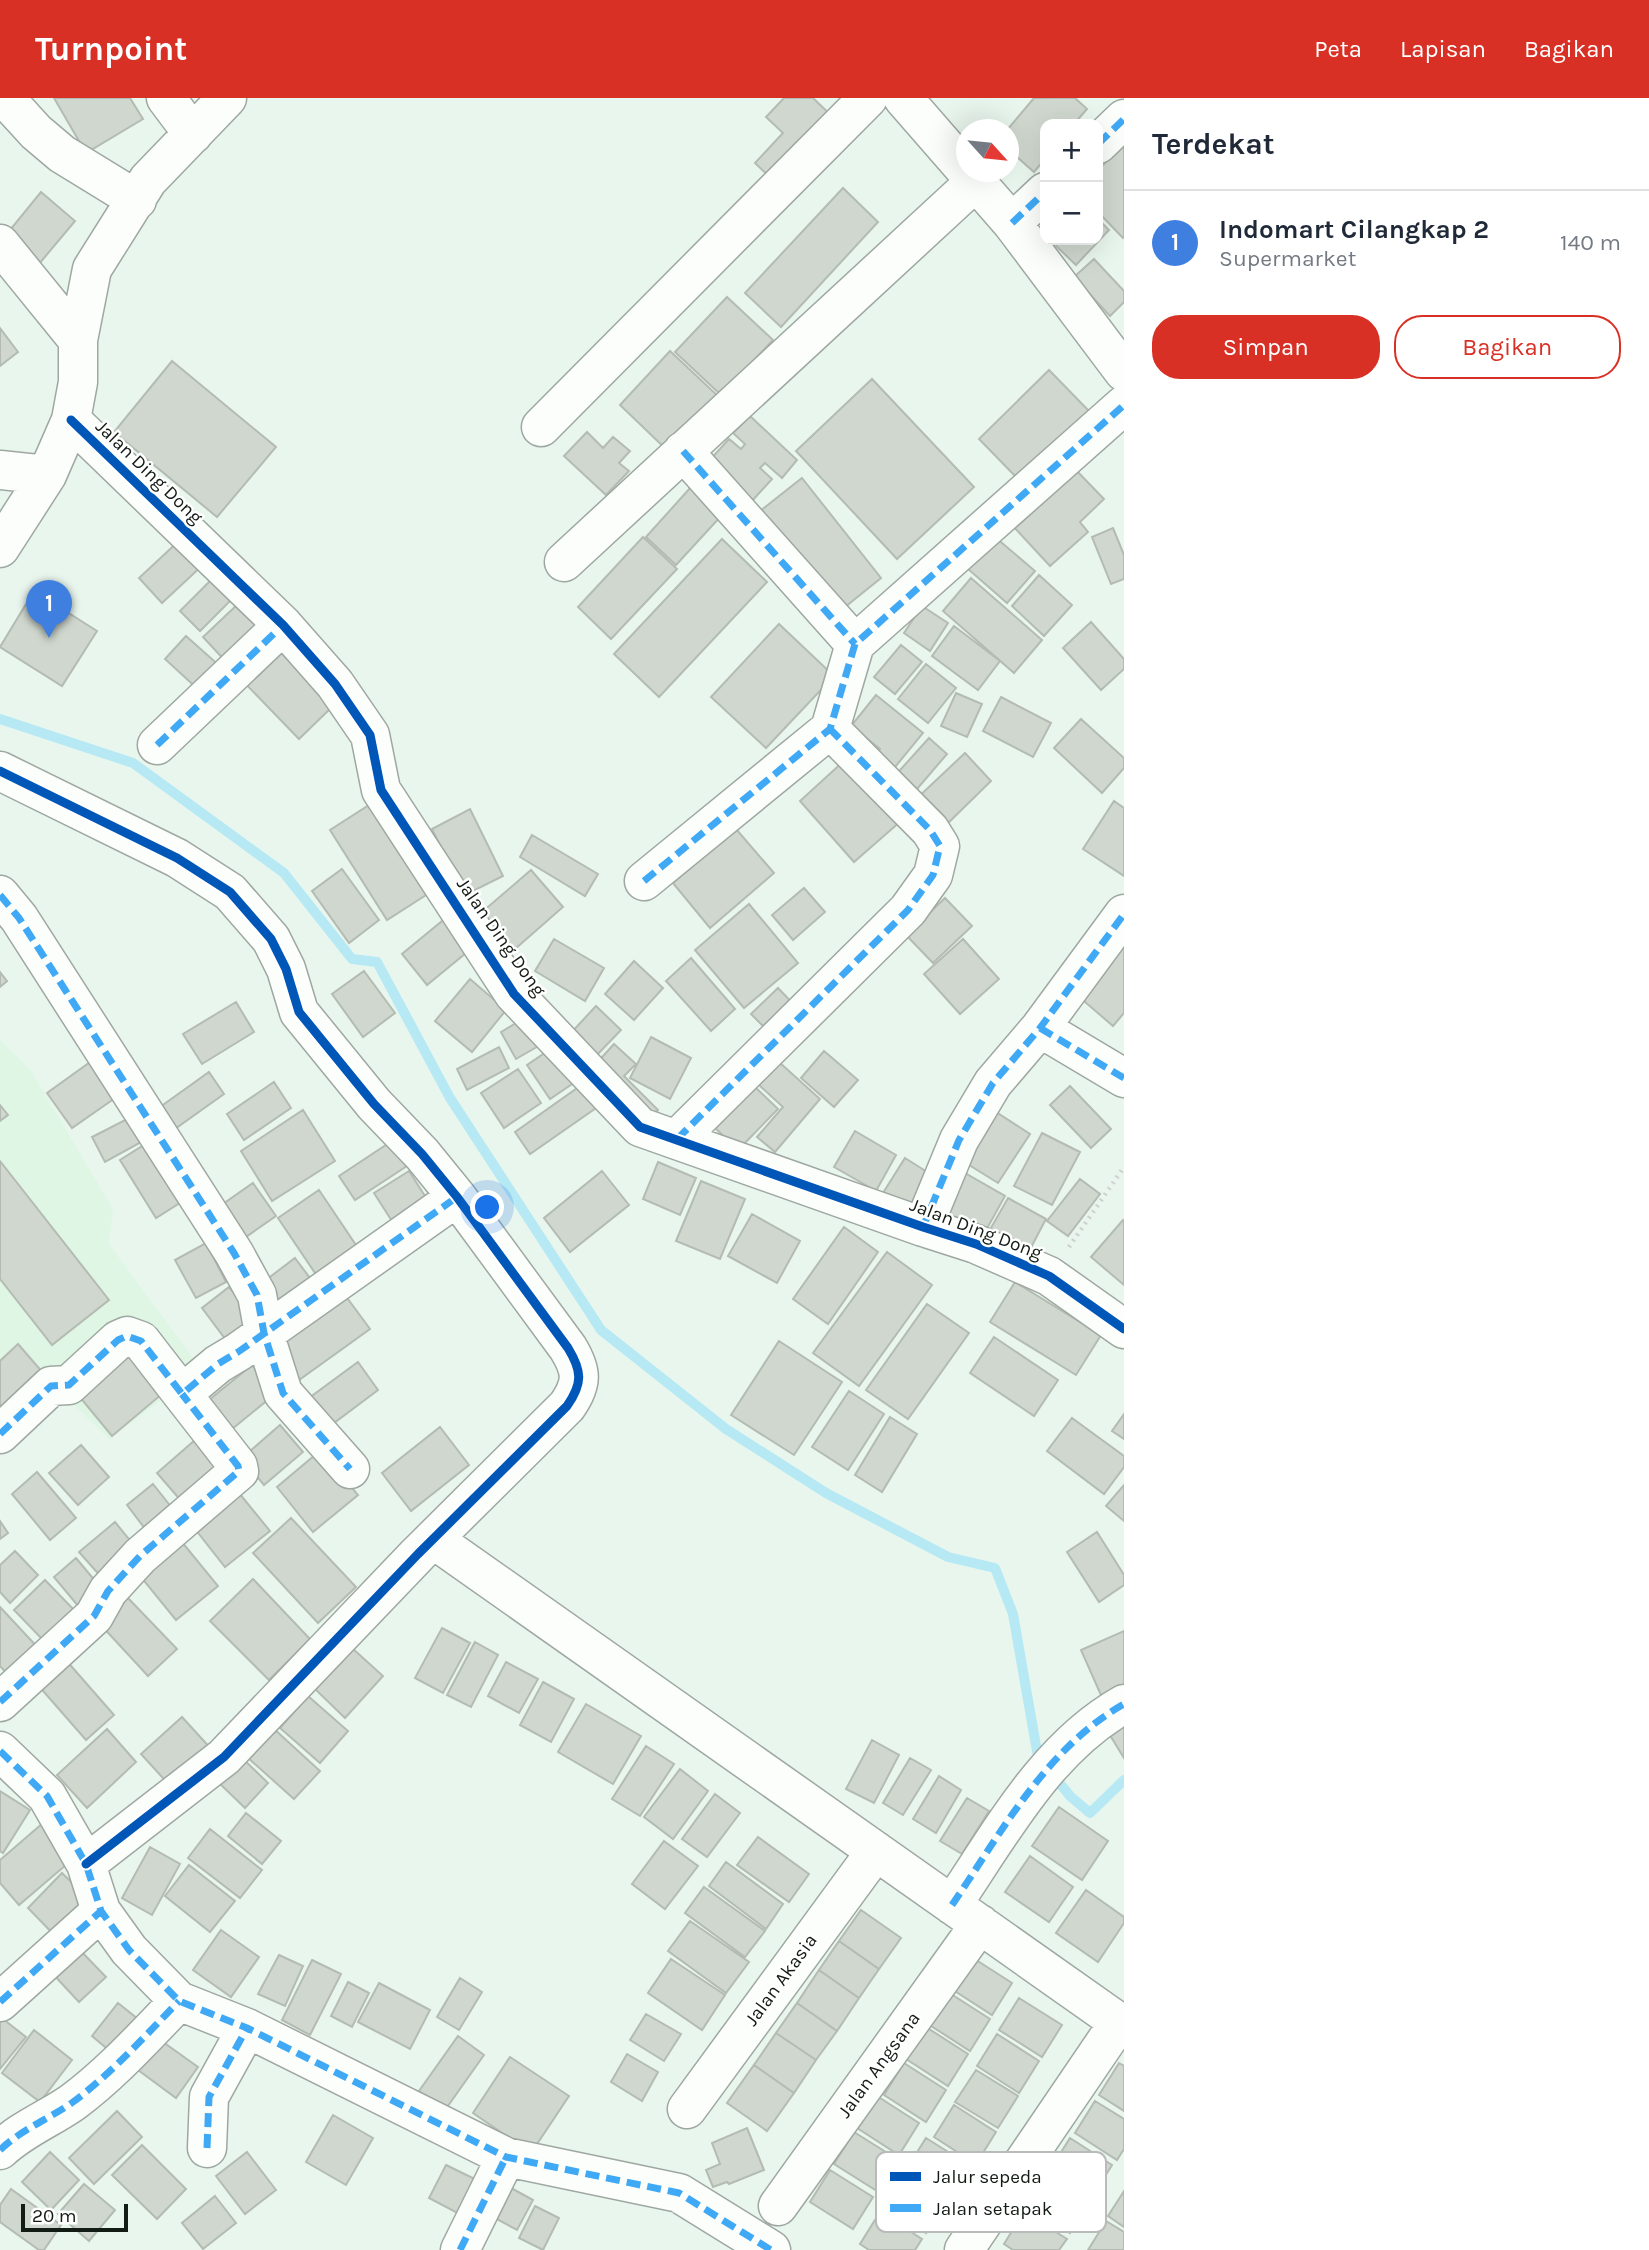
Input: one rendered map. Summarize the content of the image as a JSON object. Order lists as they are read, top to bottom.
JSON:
{
  "streets": {
    "street": ["Jalan Ding Dong", "Jalan Akasia", "Jalan Angsana"]
  },
  "legend": ["Jalur sepeda", "Jalan setapak"],
  "scale_bar": "20 m",
  "north": "bottom right",
  "page": {
    "header": "Turnpoint",
    "nav": ["Peta", "Lapisan", "Bagikan"],
    "heading": "Terdekat",
    "map_buttons": ["+", "−"],
    "list": [
      {
        "mark": "1",
        "name": "Indomart Cilangkap 2",
        "note": "Supermarket",
        "value": "140 m"
      }
    ],
    "buttons": ["Simpan", "Bagikan"],
    "pins": "1",
    "scale": "20 m"
  }
}
